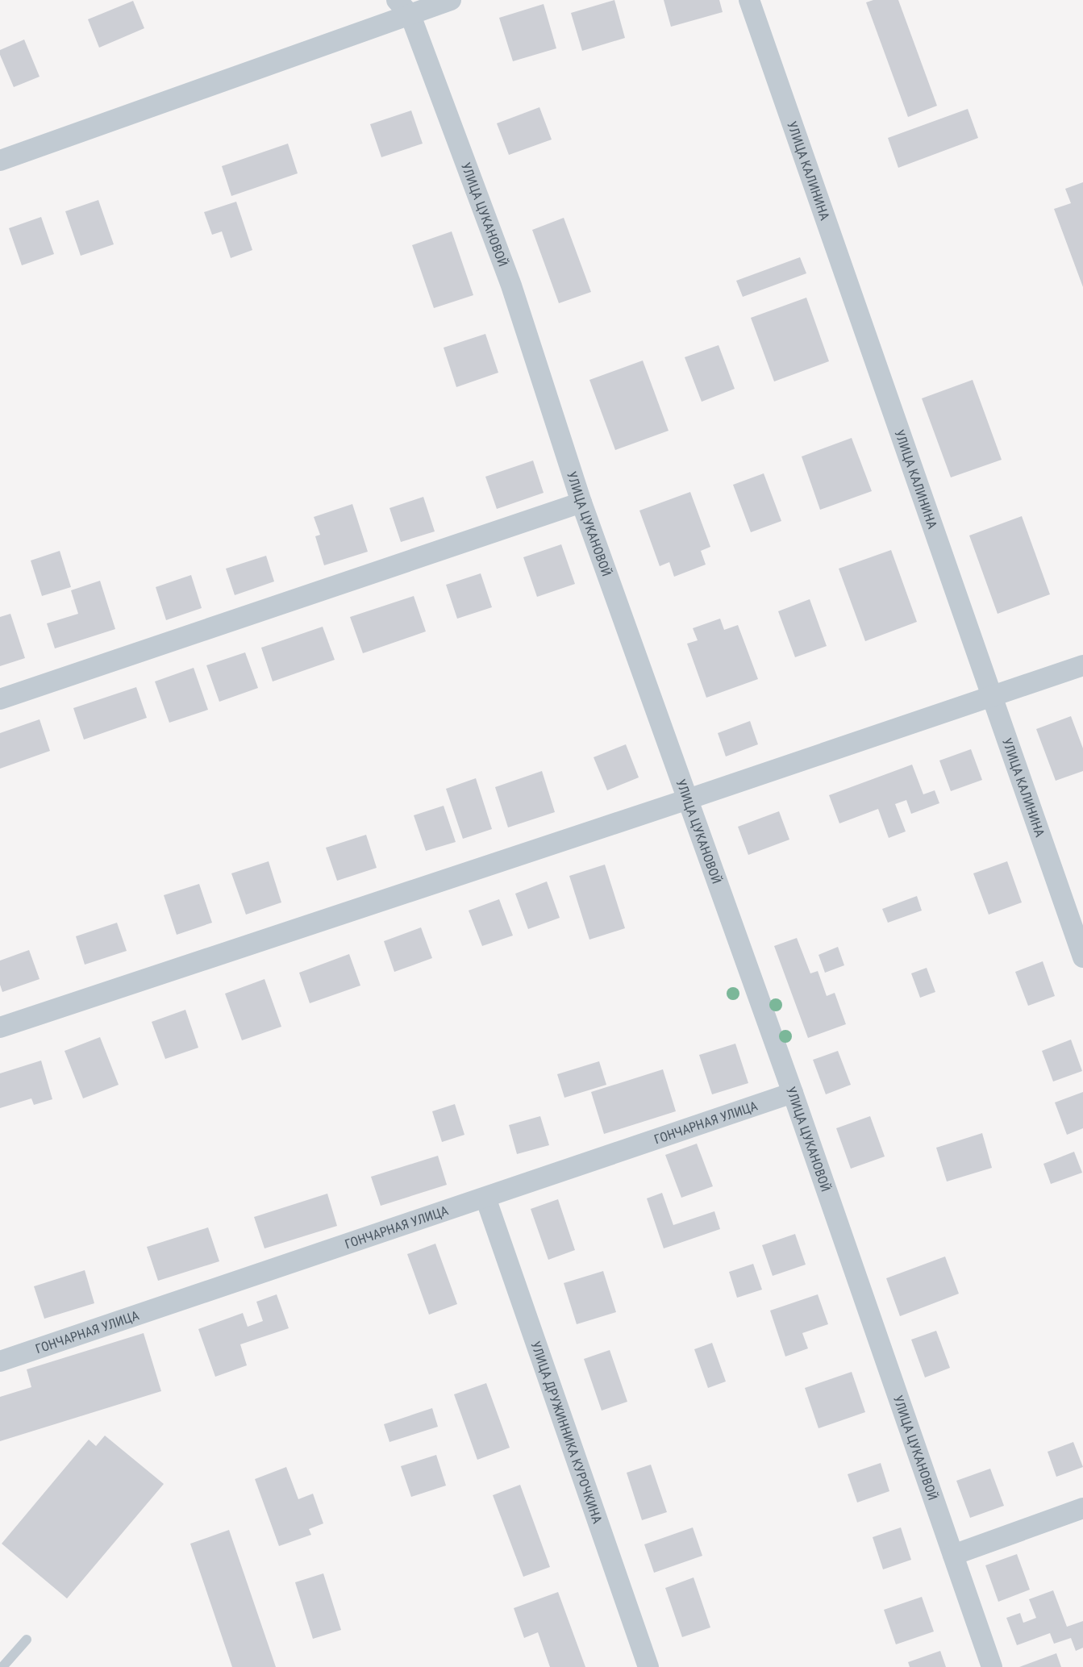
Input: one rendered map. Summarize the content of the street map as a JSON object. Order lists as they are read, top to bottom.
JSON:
{
  "streets": {
    "street": [
      "УЛИЦА КАЛИНИНА",
      "УЛИЦА ЦУКАНОВОЙ",
      "ГОНЧАРНАЯ УЛИЦА",
      "УЛИЦА ДРУЖИННИКА КУРОЧКИНА"
    ]
  },
  "crossings": [
    ["УЛИЦА ЦУКАНОВОЙ", "ГОНЧАРНАЯ УЛИЦА"],
    ["ГОНЧАРНАЯ УЛИЦА", "УЛИЦА ДРУЖИННИКА КУРОЧКИНА"]
  ]
}
